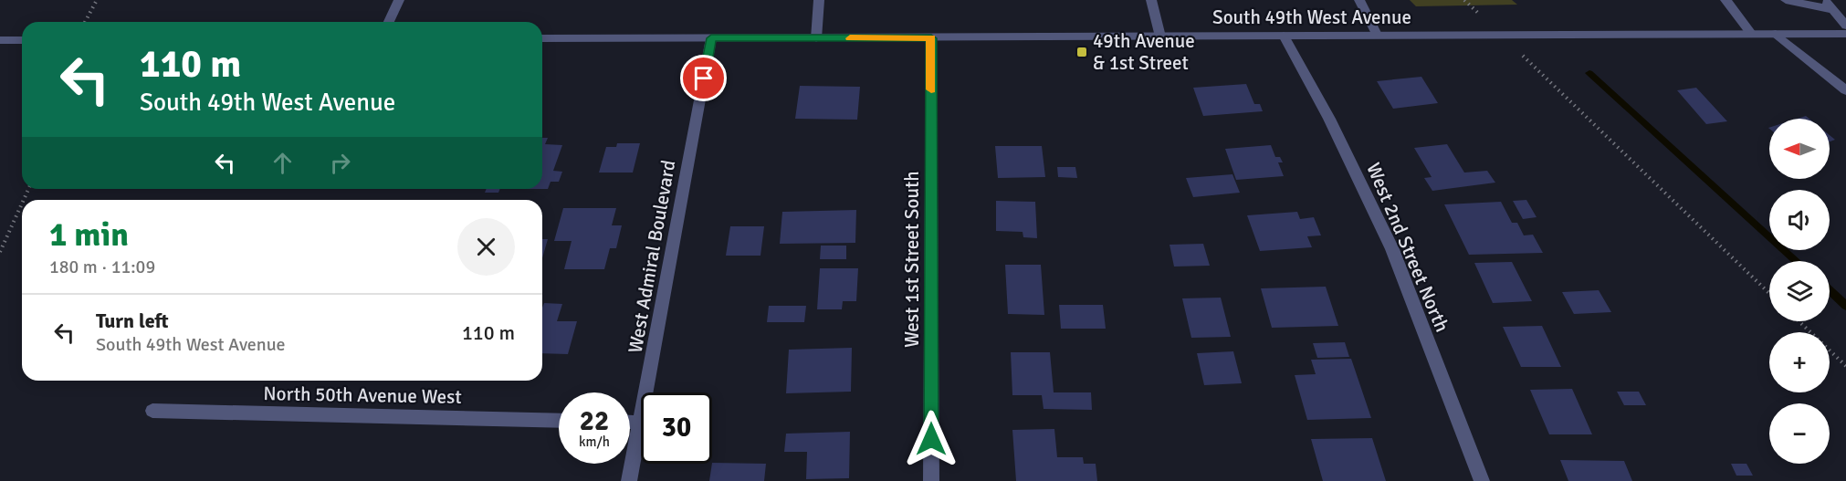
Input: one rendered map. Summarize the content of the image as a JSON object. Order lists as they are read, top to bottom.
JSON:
{
  "streets": {
    "street": [
      "South 49th West Avenue",
      "West 2nd Street North",
      "West Admiral Boulevard",
      "West 1st Street South",
      "North 50th Avenue West"
    ]
  },
  "crossings": [
    ["South 49th West Avenue", "West 2nd Street North"],
    ["South 49th West Avenue", "West Admiral Boulevard"],
    ["South 49th West Avenue", "West 1st Street South"]
  ],
  "places": {
    "transit": ["49th Avenue & 1st Street"]
  },
  "north": "left",
  "page": {
    "turn": ["110 m", "South 49th West Avenue"],
    "map_buttons": ["+", "−"],
    "heading": ["1 min", "180 m · 11:09"],
    "list": [
      {
        "name": "Turn left",
        "note": "South 49th West Avenue",
        "value": "110 m"
      }
    ],
    "speed": "22 km/h",
    "limit": "30"
  }
}
